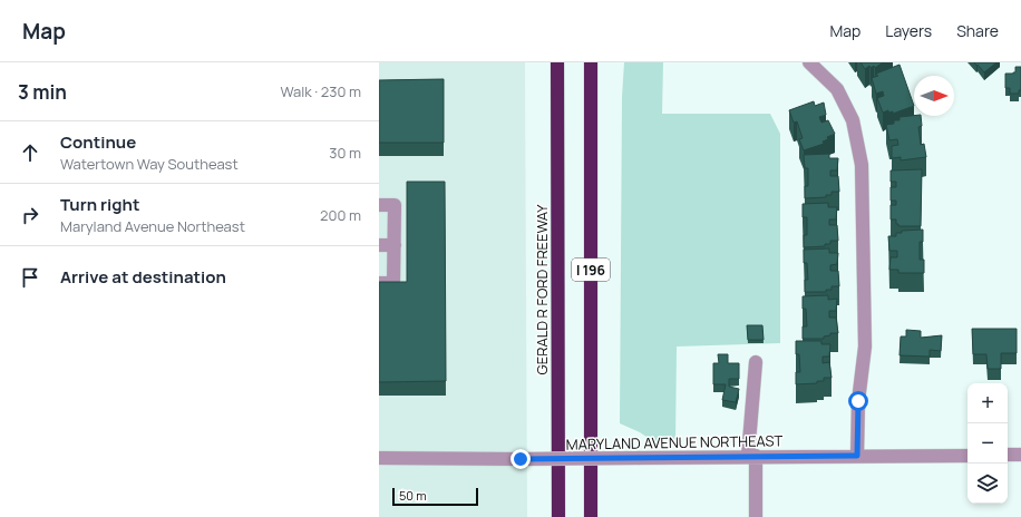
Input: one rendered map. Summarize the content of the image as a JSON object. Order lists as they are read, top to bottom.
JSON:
{
  "streets": {
    "highway": ["I 196", "GERALD R FORD FREEWAY"],
    "street": ["MARYLAND AVENUE NORTHEAST"]
  },
  "scale_bar": "50 m",
  "north": "right",
  "page": {
    "header": "Map",
    "nav": ["Map", "Layers", "Share"],
    "heading": ["3 min", "Walk · 230 m"],
    "list": [
      ["Continue", "Watertown Way Southeast", "30 m"],
      ["Turn right", "Maryland Avenue Northeast", "200 m"],
      "Arrive at destination"
    ],
    "map_buttons": ["+", "−"],
    "scale": "50 m"
  }
}
